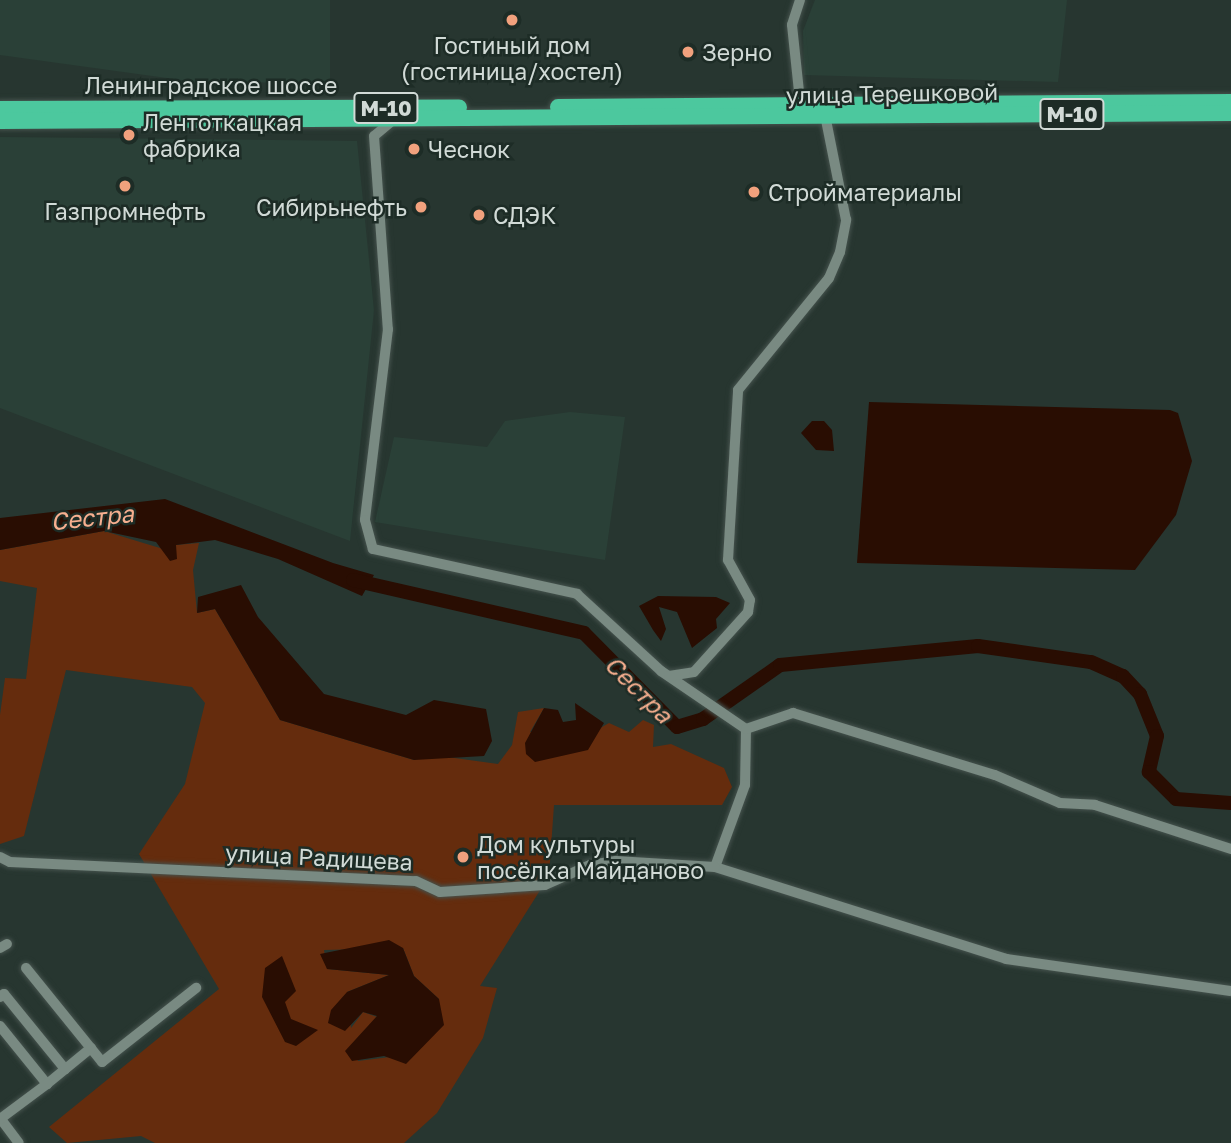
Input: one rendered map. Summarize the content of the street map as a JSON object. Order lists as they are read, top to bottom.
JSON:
{
  "streets": {
    "highway": ["Ленинградское шоссе", "улица Терешковой", "М-10"],
    "street": ["улица Радищева"]
  },
  "crossings": [
    ["Ленинградское шоссе", "улица Терешковой"]
  ],
  "water": ["Сестра"],
  "places": [
    "Гостиный дом (гостиница/хостел)",
    "Зерно",
    "Лентоткацкая фабрика",
    "Чеснок",
    "Газпромнефть",
    "Стройматериалы",
    "Сибирьнефть",
    "СДЭК",
    "Дом культуры посёлка Майданово"
  ]
}
